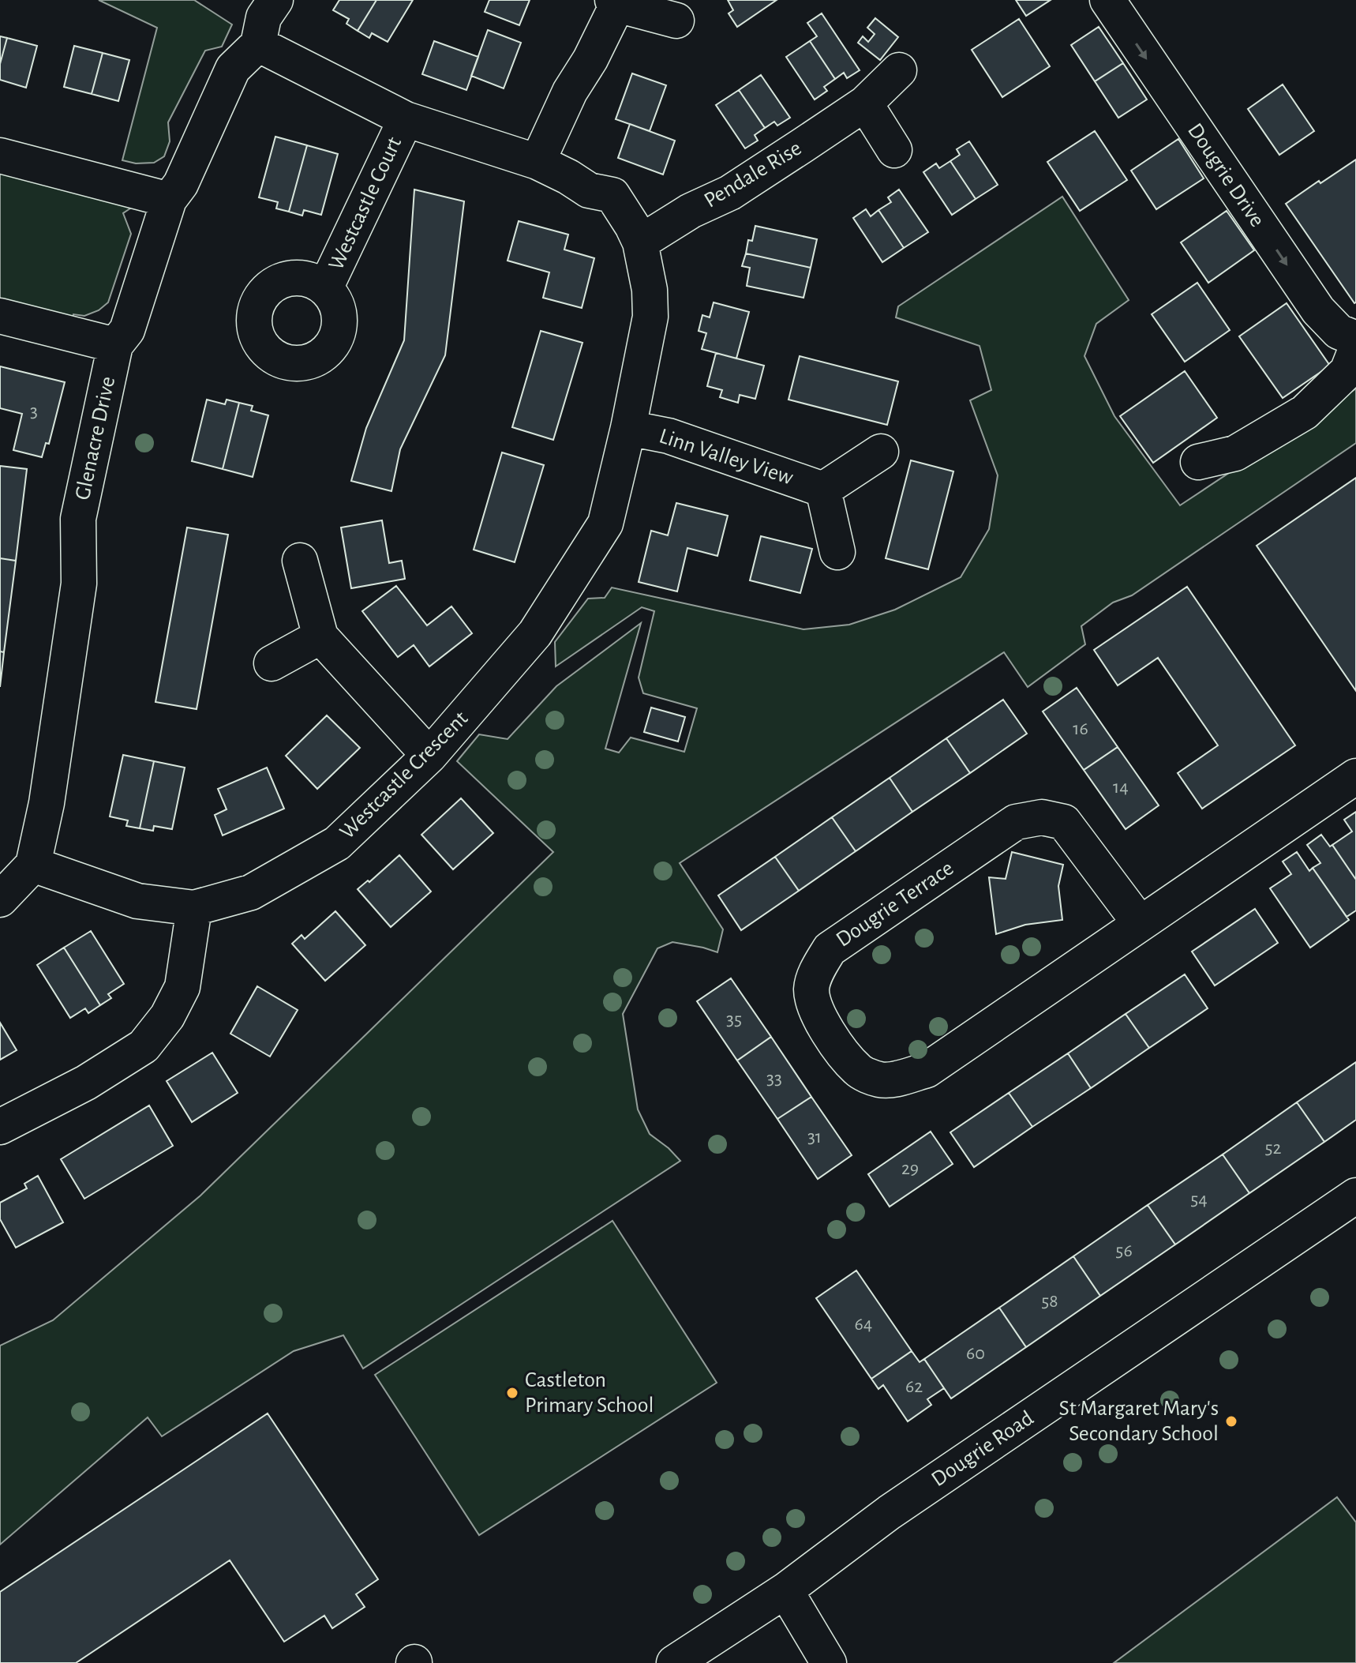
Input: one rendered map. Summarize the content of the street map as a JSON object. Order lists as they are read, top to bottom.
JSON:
{
  "streets": {
    "street": [
      "Pendale Rise",
      "Dougrie Drive",
      "Westcastle Court",
      "Glenacre Drive",
      "Linn Valley View",
      "Westcastle Crescent",
      "Dougrie Terrace",
      "Dougrie Road"
    ]
  },
  "crossings": [
    ["Pendale Rise", "Westcastle Crescent"],
    ["Westcastle Court", "Westcastle Crescent"],
    ["Glenacre Drive", "Westcastle Crescent"],
    ["Linn Valley View", "Westcastle Crescent"]
  ],
  "one_way": ["Dougrie Drive"],
  "places": ["Castleton Primary School", "St Margaret Mary's Secondary School"],
  "house_numbers": [
    "3",
    "16",
    "14",
    "35",
    "33",
    "31",
    "52",
    "29",
    "54",
    "56",
    "58",
    "64",
    "60",
    "62"
  ]
}
